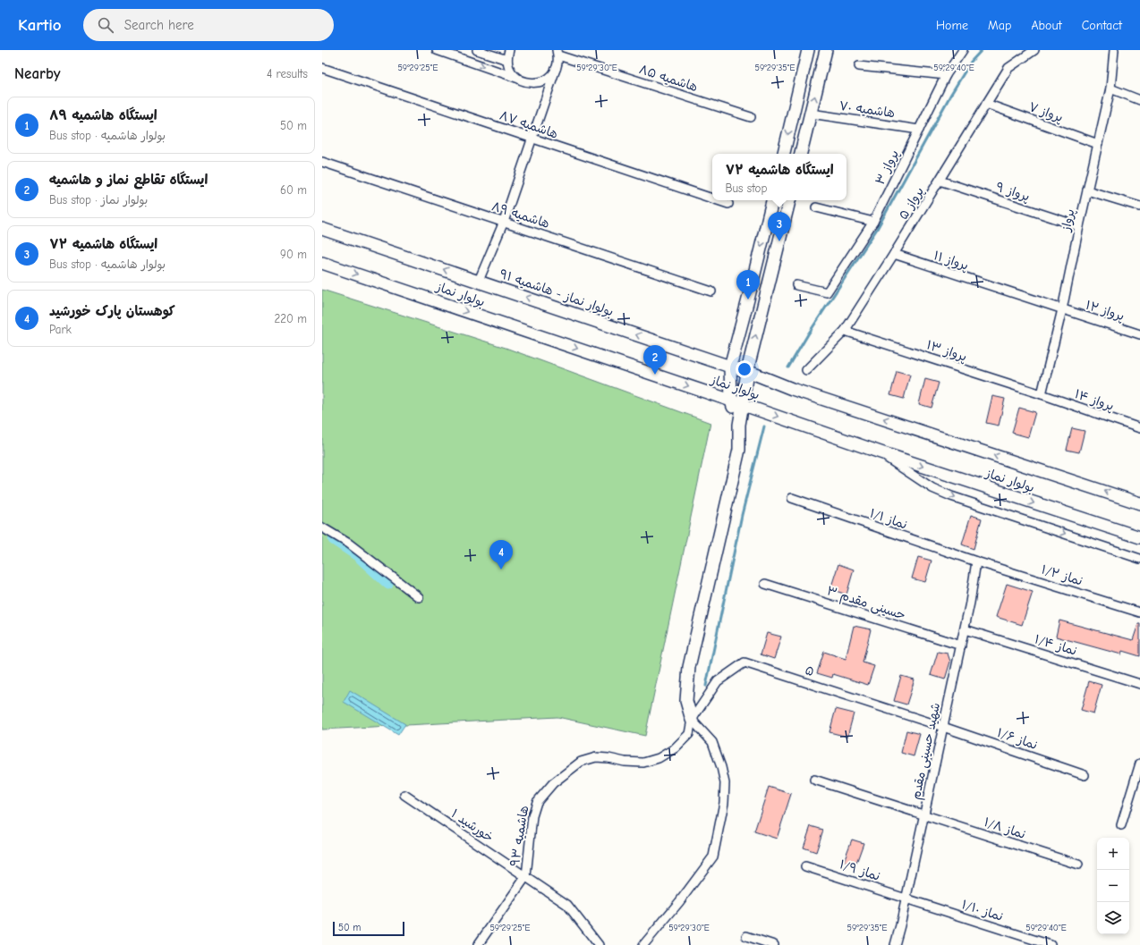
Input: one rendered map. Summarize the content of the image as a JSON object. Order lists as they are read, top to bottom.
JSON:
{
  "streets": {
    "main road": ["بولوار نماز - هاشمیه ۹۱", "بولوار نماز"],
    "street": [
      "هاشمیه ۸۵",
      "هاشمیه ۷۰",
      "پرواز ۷",
      "هاشمیه ۸۷",
      "پرواز ۳",
      "پرواز ۹",
      "پرواز ۵",
      "هاشمیه ۸۹",
      "پرواز",
      "پرواز ۱۱",
      "پرواز ۱۲",
      "پرواز ۱۳",
      "پرواز ۱۴",
      "نماز ۱/۱",
      "نماز ۱/۲",
      "حسینی مقدم ۳",
      "نماز ۱/۴",
      "۵",
      "نماز ۱/۶",
      "شهید حسینی مقدم",
      "خورشید ۱",
      "نماز ۱/۸",
      "هاشمیه ۹۳",
      "نماز ۱/۹",
      "نماز ۱/۱۰"
    ]
  },
  "crossings": [
    ["هاشمیه ۷۰", "پرواز ۳"],
    ["پرواز ۷", "پرواز ۵"],
    ["پرواز ۷", "پرواز"],
    ["پرواز ۹", "پرواز ۵"],
    ["پرواز ۹", "پرواز"],
    ["پرواز ۵", "پرواز ۱۱"],
    ["پرواز ۵", "پرواز ۱۳"],
    ["پرواز", "پرواز ۱۱"],
    ["پرواز", "پرواز ۱۲"],
    ["پرواز", "پرواز ۱۳"],
    ["پرواز", "پرواز ۱۴"],
    ["پرواز ۱۱", "پرواز ۱۲"],
    ["بولوار نماز - هاشمیه ۹۱", "بولوار نماز"],
    ["پرواز ۱۳", "پرواز ۱۴"],
    ["نماز ۱/۱", "نماز ۱/۲"],
    ["نماز ۱/۱", "شهید حسینی مقدم"],
    ["نماز ۱/۲", "شهید حسینی مقدم"],
    ["حسینی مقدم ۳", "شهید حسینی مقدم"],
    ["نماز ۱/۴", "شهید حسینی مقدم"],
    ["۵", "نماز ۱/۶"],
    ["۵", "شهید حسینی مقدم"],
    ["۵", "هاشمیه ۹۳"],
    ["نماز ۱/۶", "شهید حسینی مقدم"],
    ["شهید حسینی مقدم", "نماز ۱/۸"],
    ["شهید حسینی مقدم", "نماز ۱/۹"],
    ["شهید حسینی مقدم", "نماز ۱/۱۰"],
    ["خورشید ۱", "هاشمیه ۹۳"],
    ["نماز ۱/۹", "نماز ۱/۱۰"]
  ],
  "one_way": ["بولوار نماز - هاشمیه ۹۱"],
  "scale_bar": "50 m",
  "page": {
    "header": "Kartio",
    "search": "Search here",
    "nav": [
      "Home",
      "Map",
      "About",
      "Contact"
    ],
    "heading": ["Nearby", "4 results"],
    "list": [
      {
        "mark": "1",
        "name": "ایستگاه هاشمیه ۸۹",
        "note": "Bus stop · بولوار هاشمیه",
        "value": "50 m"
      },
      {
        "mark": "2",
        "name": "ایستگاه تقاطع نماز و هاشمیه",
        "note": "Bus stop · بولوار نماز",
        "value": "60 m"
      },
      {
        "mark": "3",
        "name": "ایستگاه هاشمیه ۷۲",
        "note": "Bus stop · بولوار هاشمیه",
        "value": "90 m"
      },
      {
        "mark": "4",
        "name": "کوهستان پارک خورشید",
        "note": "Park",
        "value": "220 m"
      }
    ],
    "popup": ["ایستگاه هاشمیه ۷۲", "Bus stop"],
    "pins": [
      "3",
      "1",
      "2",
      "4"
    ],
    "map_buttons": ["+", "−"],
    "scale": "50 m"
  },
  "coordinates": [
    "59°29'25\"E",
    "59°29'30\"E",
    "59°29'35\"E",
    "59°29'40\"E"
  ]
}
